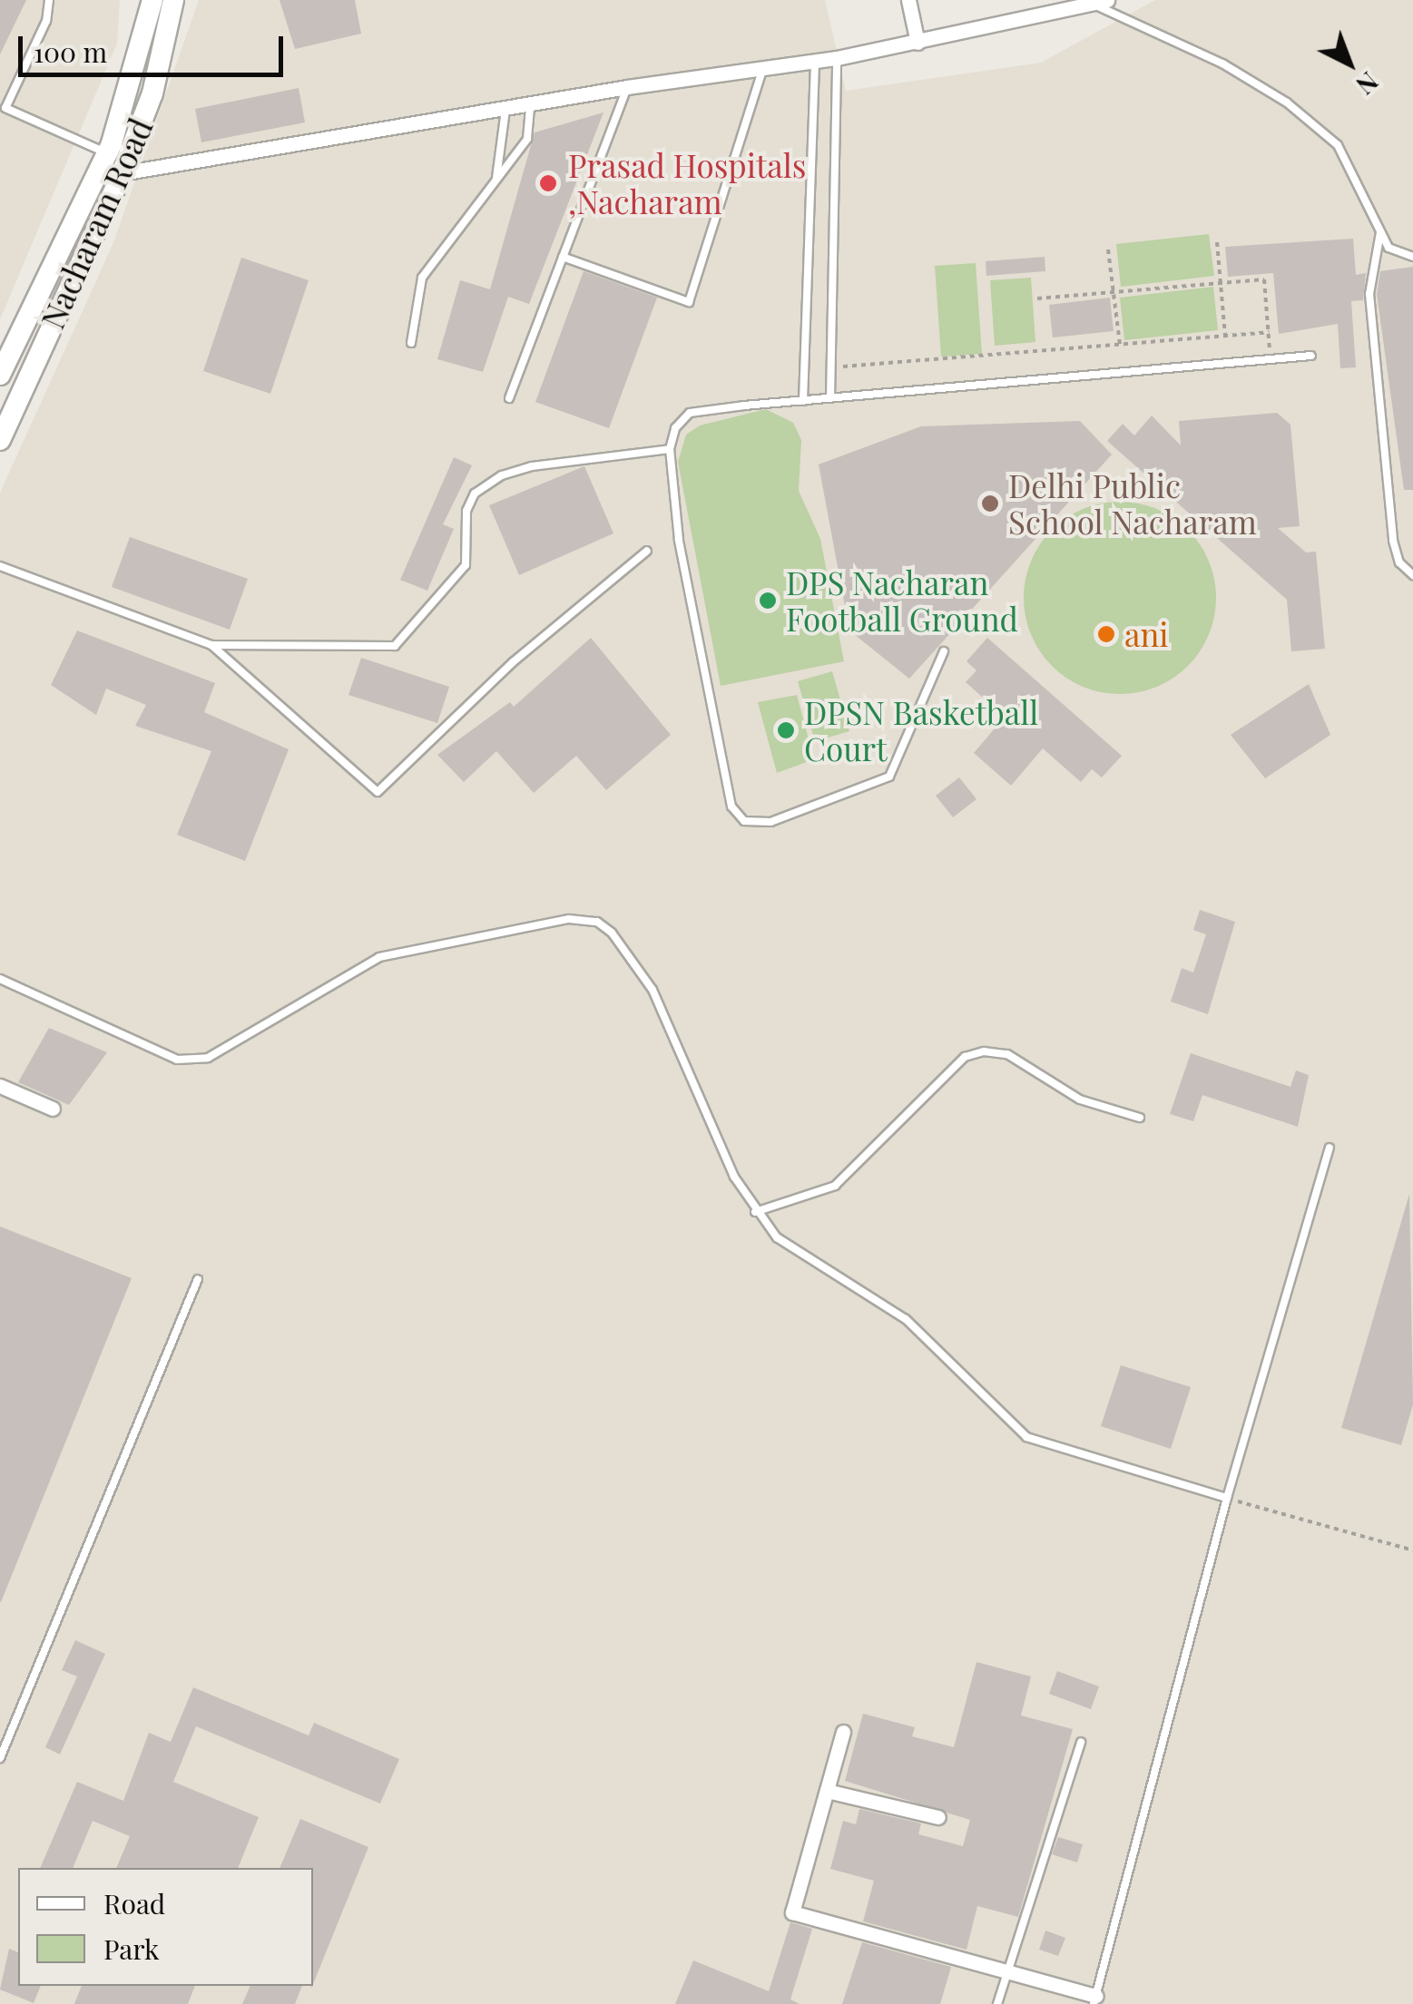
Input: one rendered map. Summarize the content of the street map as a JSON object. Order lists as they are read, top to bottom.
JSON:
{
  "streets": {
    "main road": ["Nacharam Road"]
  },
  "places": [
    "Prasad Hospitals ,Nacharam",
    "Delhi Public School Nacharam",
    "DPS Nacharan Football Ground",
    "ani",
    "DPSN Basketball Court"
  ],
  "legend": ["Road", "Park"],
  "scale_bar": "100 m",
  "north": "bottom right"
}
